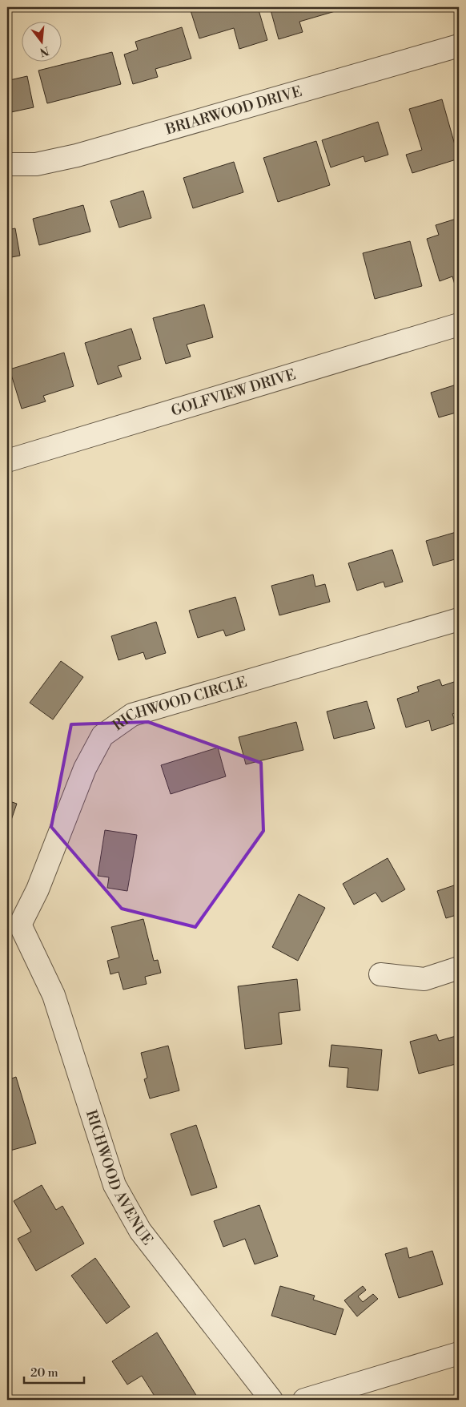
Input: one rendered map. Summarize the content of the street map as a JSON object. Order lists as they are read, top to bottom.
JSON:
{
  "streets": {
    "street": [
      "BRIARWOOD DRIVE",
      "GOLFVIEW DRIVE",
      "RICHWOOD CIRCLE",
      "RICHWOOD AVENUE"
    ]
  },
  "crossings": [
    ["RICHWOOD CIRCLE", "RICHWOOD AVENUE"]
  ],
  "scale_bar": "20 m",
  "north": "bottom"
}
